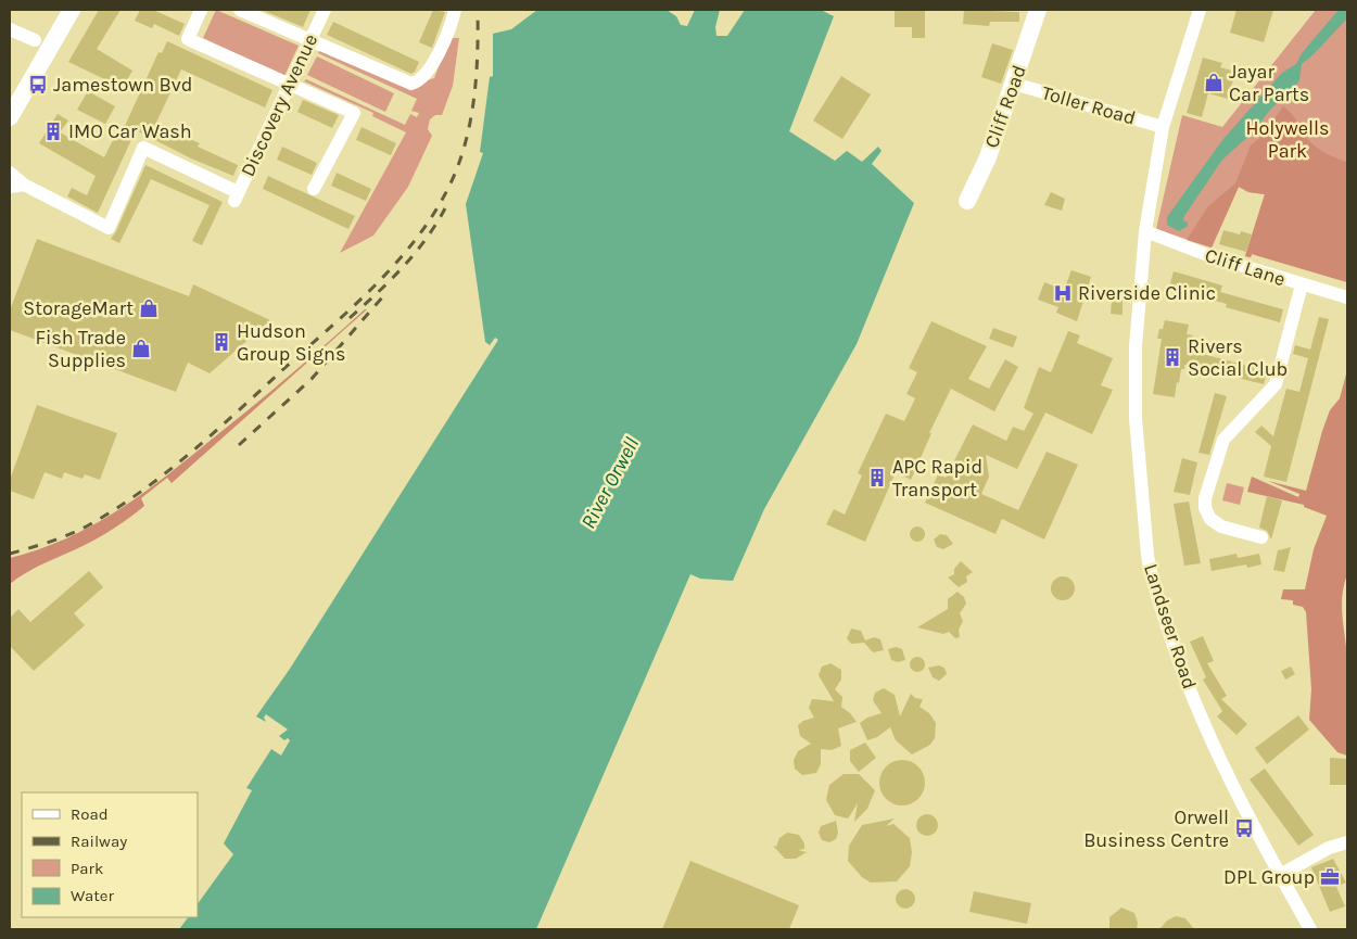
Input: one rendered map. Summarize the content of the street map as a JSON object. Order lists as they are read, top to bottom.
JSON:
{
  "streets": {
    "main road": ["Cliff Road"],
    "street": [
      "Discovery Avenue",
      "Toller Road",
      "Cliff Lane",
      "Landseer Road"
    ]
  },
  "crossings": [
    ["Toller Road", "Cliff Road"],
    ["Toller Road", "Landseer Road"],
    ["Cliff Lane", "Landseer Road"]
  ],
  "water": ["River Orwell"],
  "parks": ["Holywells Park"],
  "places": {
    "shop": ["Jayar Car Parts", "StorageMart", "Fish Trade Supplies"],
    "bus stop": ["Jamestown Bvd", "Orwell Business Centre"],
    "building": [
      "IMO Car Wash",
      "Hudson Group Signs",
      "Rivers Social Club",
      "APC Rapid Transport"
    ],
    "hospital": ["Riverside Clinic"],
    "office": ["DPL Group"]
  },
  "legend": [
    "Road",
    "Railway",
    "Park",
    "Water"
  ]
}
